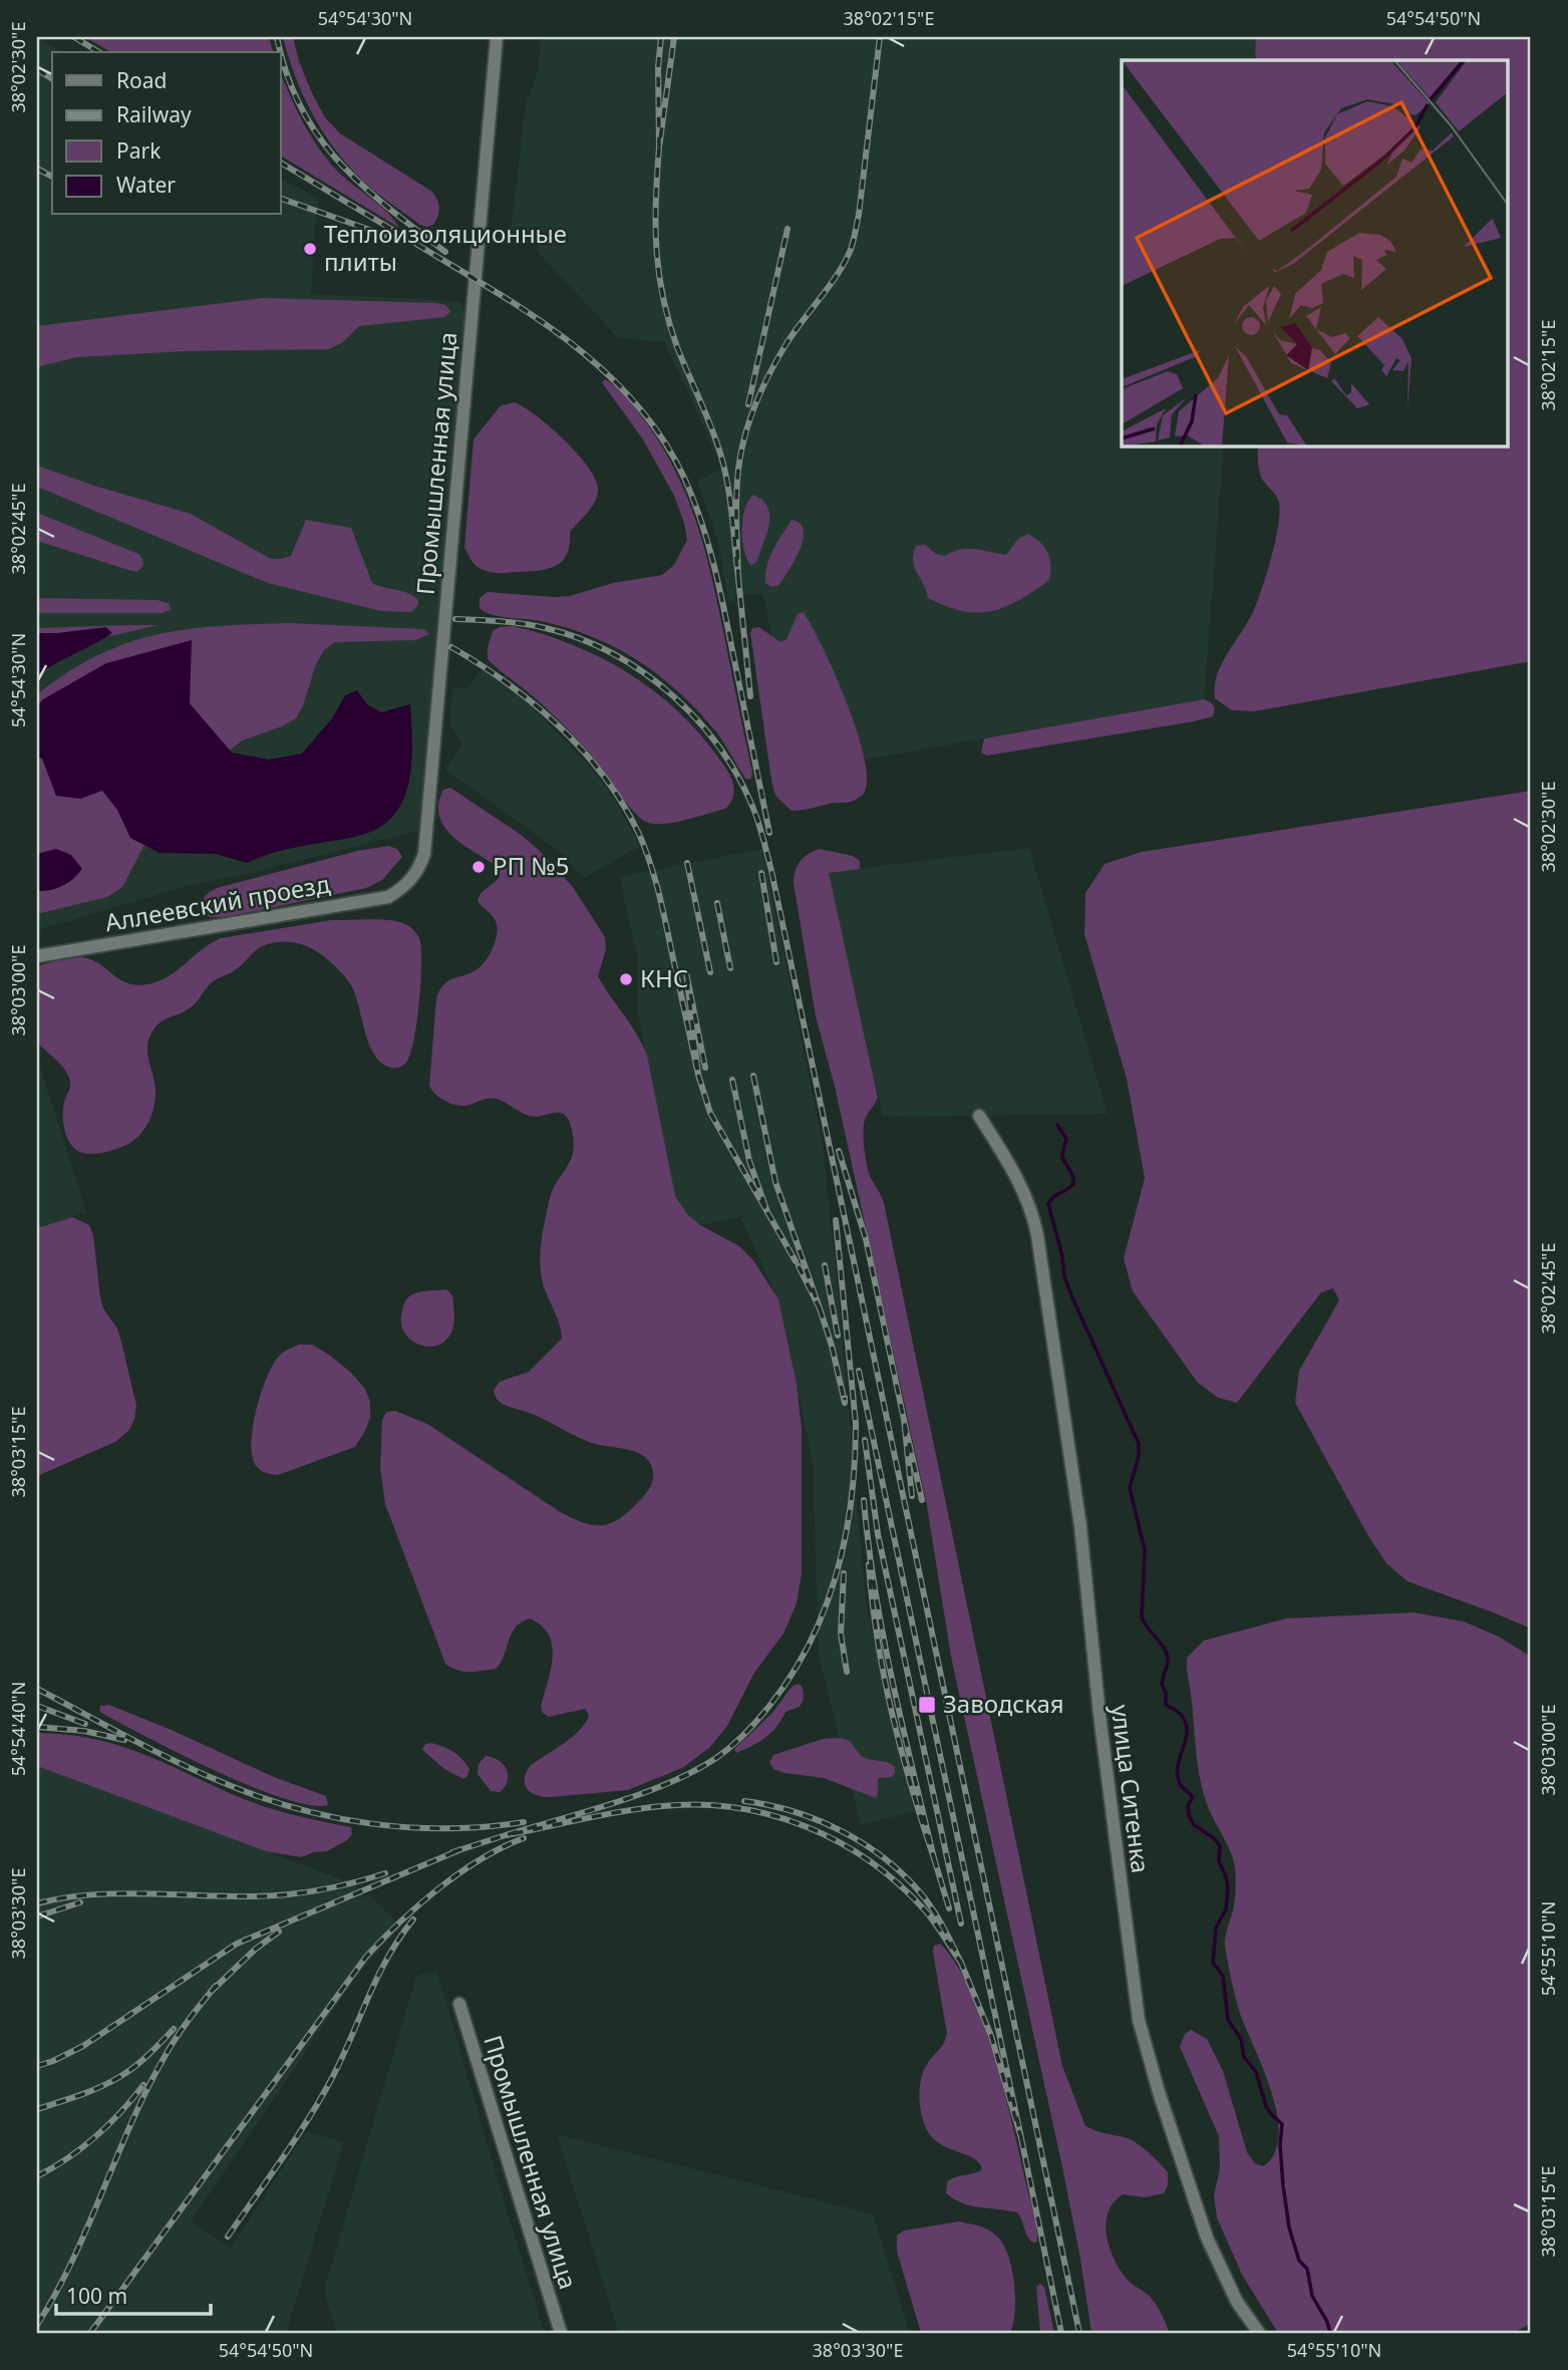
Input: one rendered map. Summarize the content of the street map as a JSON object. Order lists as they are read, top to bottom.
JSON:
{
  "streets": {
    "street": ["Промышленная улица", "Аллеевский проезд", "улица Ситенка"]
  },
  "crossings": [
    ["Промышленная улица", "Аллеевский проезд"]
  ],
  "places": {
    "other": ["Теплоизоляционные плиты", "РП №5", "КНС"],
    "transit": ["Заводская"]
  },
  "legend": [
    "Road",
    "Railway",
    "Park",
    "Water"
  ],
  "scale_bar": "100 m",
  "coordinates": [
    "54°54'30\"N",
    "38°02'15\"E",
    "54°54'50\"N",
    "38°02'30\"E",
    "38°02'45\"E",
    "38°03'00\"E",
    "38°03'15\"E",
    "54°54'40\"N",
    "38°03'30\"E",
    "54°55'10\"N"
  ]
}
